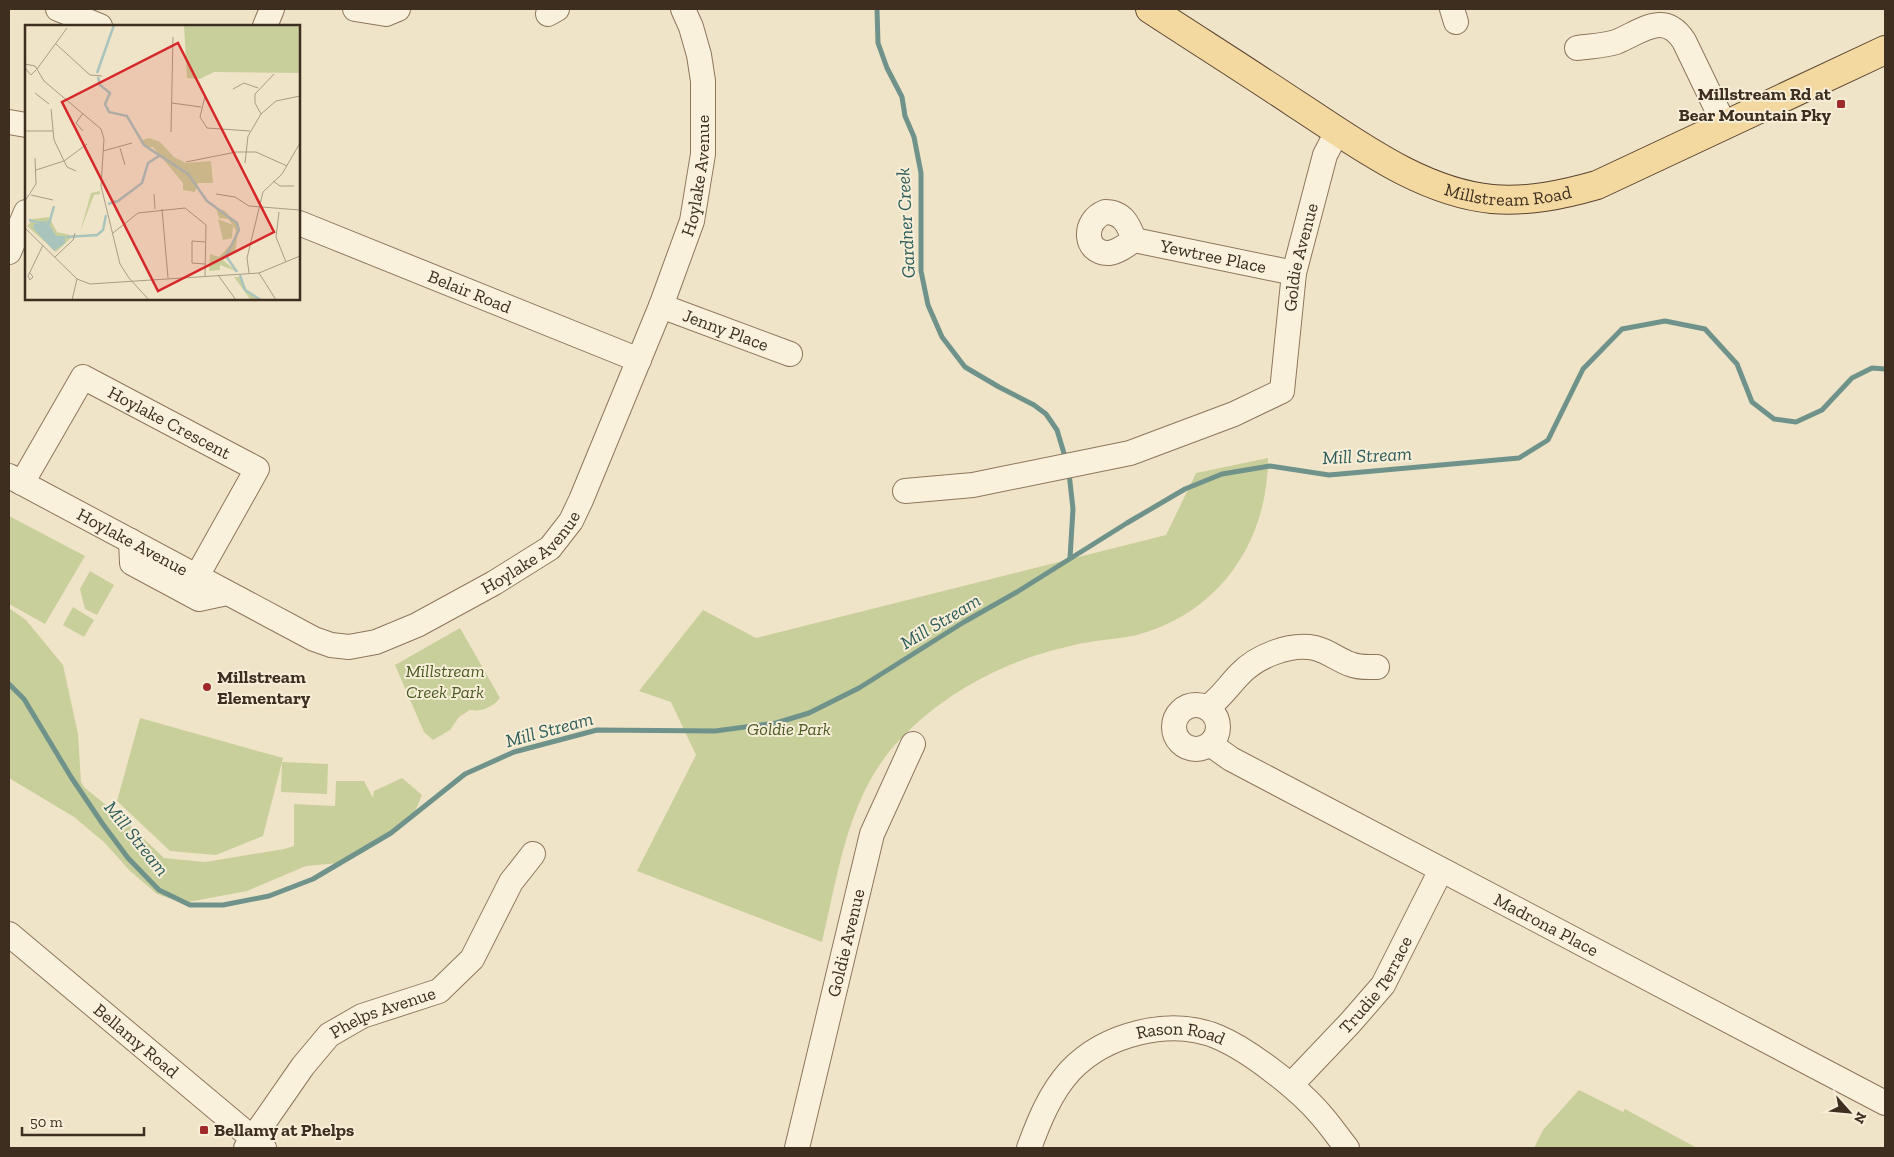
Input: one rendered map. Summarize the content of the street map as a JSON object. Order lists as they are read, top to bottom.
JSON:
{
  "streets": {
    "main road": ["Millstream Road"],
    "street": [
      "Hoylake Avenue",
      "Yewtree Place",
      "Goldie Avenue",
      "Belair Road",
      "Jenny Place",
      "Hoylake Crescent",
      "Madrona Place",
      "Trudie Terrace",
      "Phelps Avenue",
      "Bellamy Road",
      "Rason Road"
    ]
  },
  "crossings": [
    ["Hoylake Avenue", "Belair Road"],
    ["Hoylake Avenue", "Jenny Place"],
    ["Hoylake Avenue", "Hoylake Crescent"],
    ["Millstream Road", "Goldie Avenue"],
    ["Yewtree Place", "Goldie Avenue"],
    ["Madrona Place", "Trudie Terrace"],
    ["Trudie Terrace", "Rason Road"],
    ["Phelps Avenue", "Bellamy Road"]
  ],
  "water": ["Gardner Creek", "Mill Stream"],
  "parks": ["Millstream Creek Park", "Goldie Park"],
  "places": {
    "transit": ["Millstream Rd at Bear Mountain Pky", "Bellamy at Phelps"],
    "other": ["Millstream Elementary"]
  },
  "scale_bar": "50 m",
  "north": "bottom right"
}
